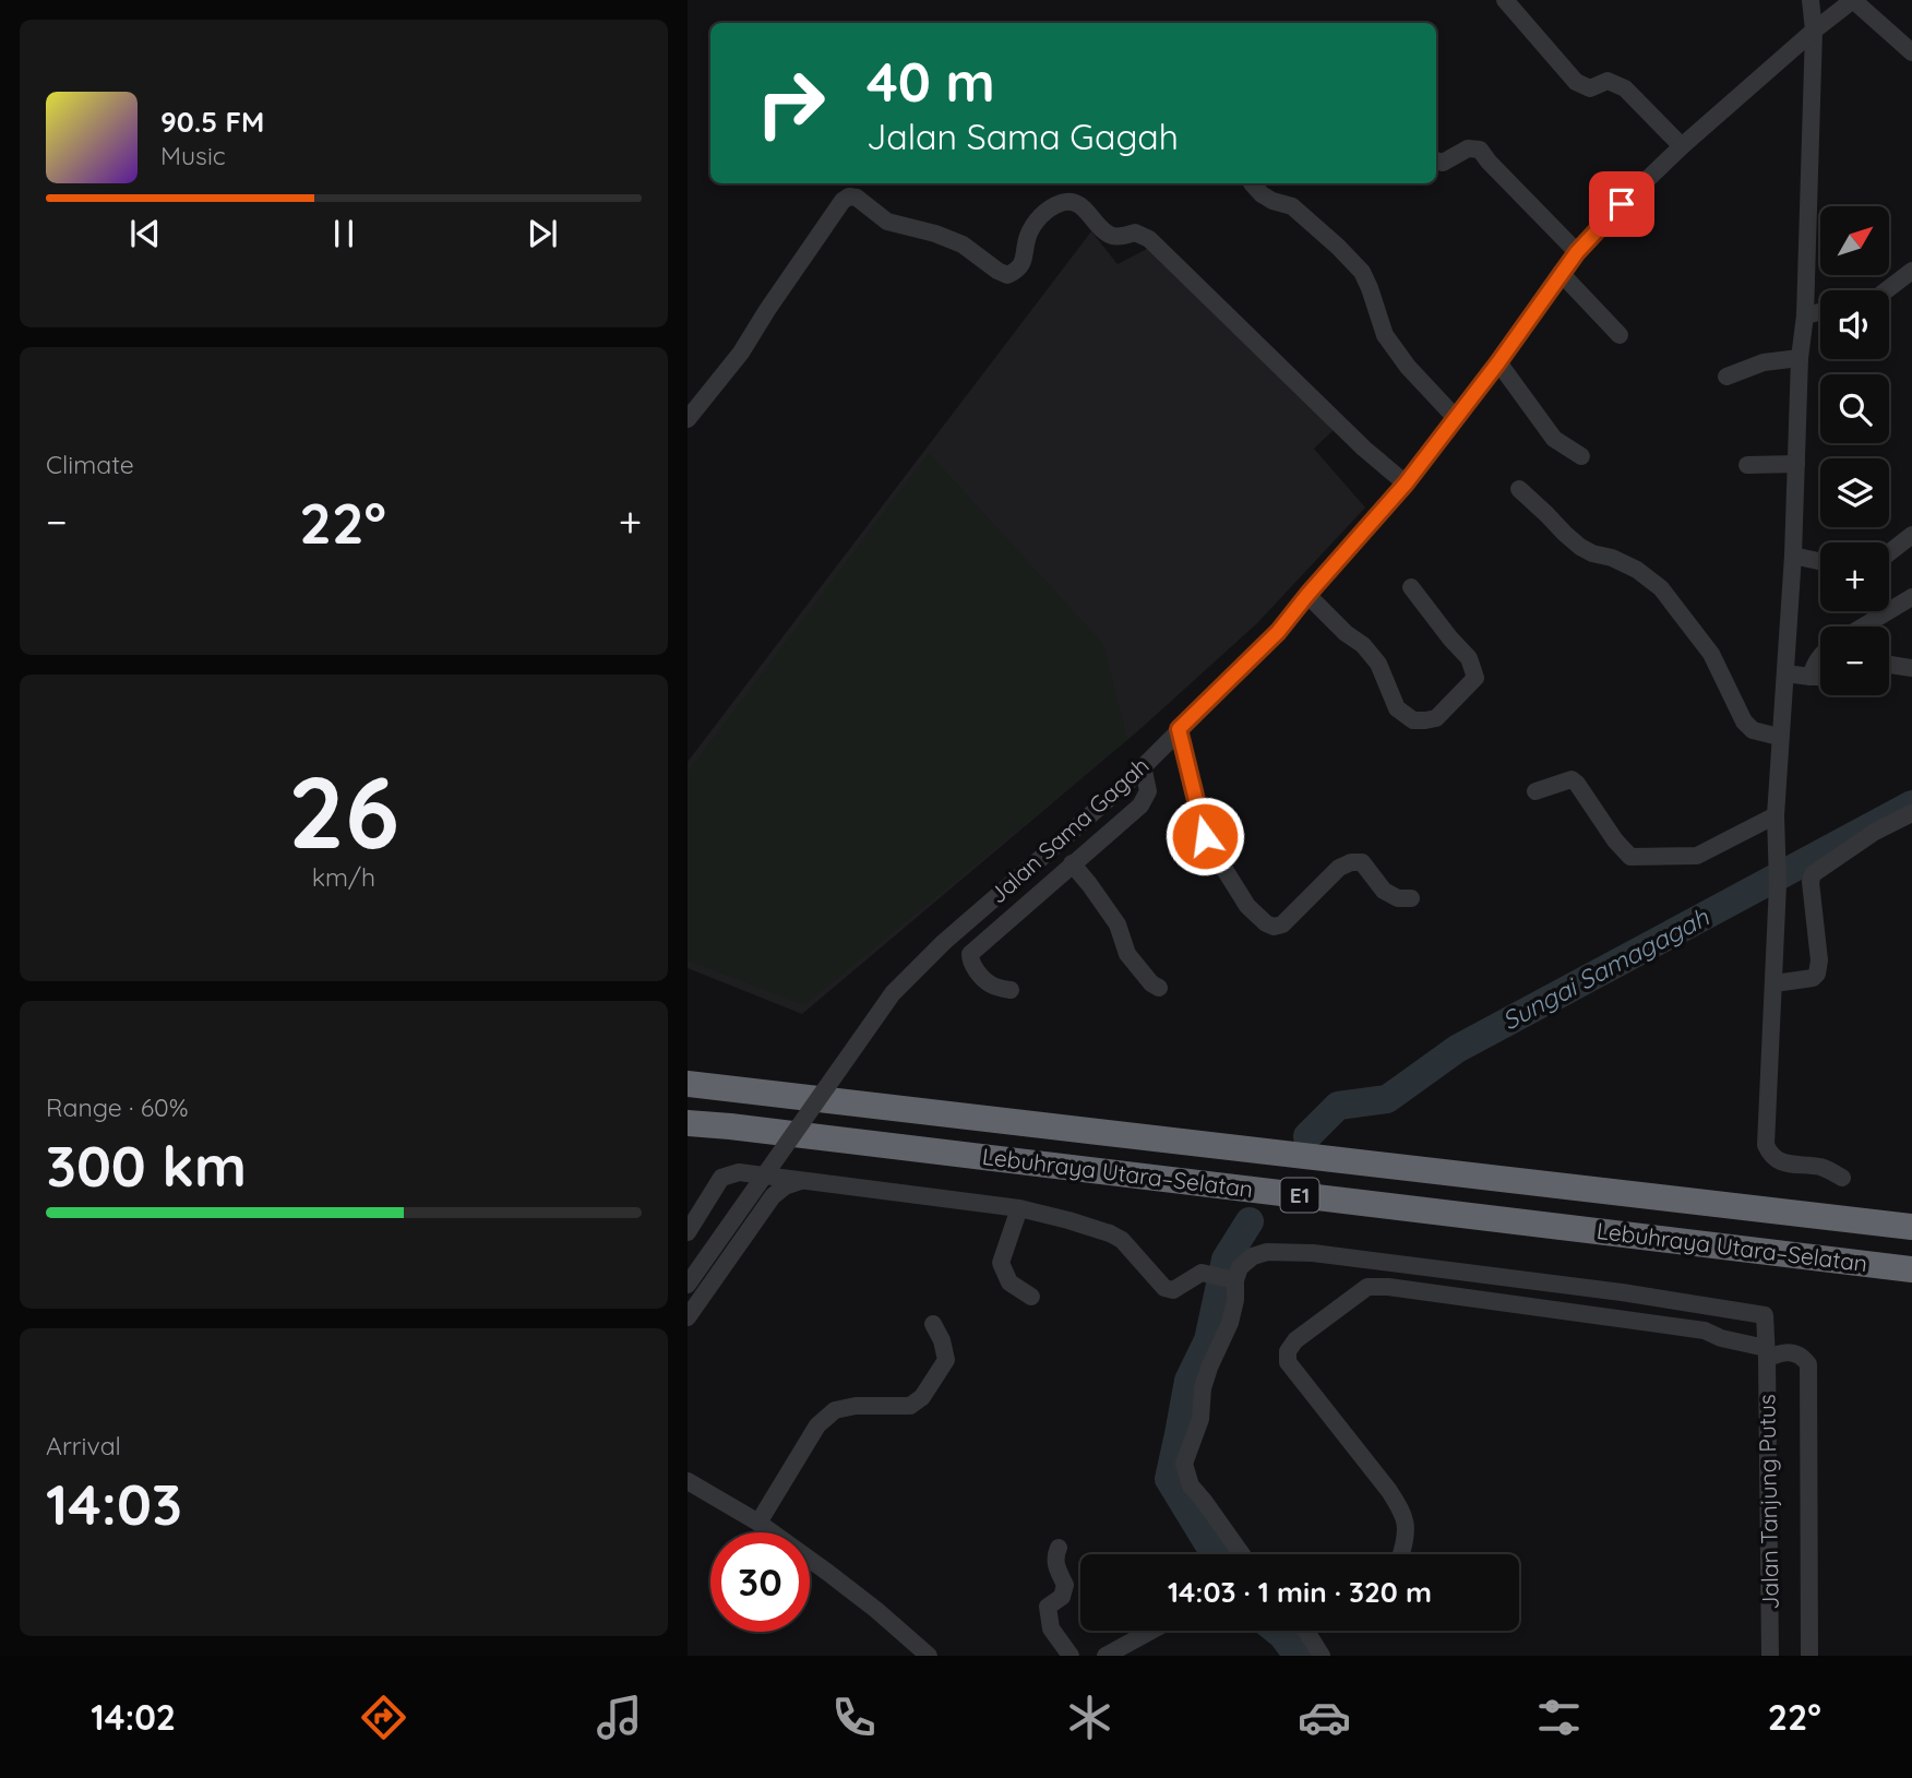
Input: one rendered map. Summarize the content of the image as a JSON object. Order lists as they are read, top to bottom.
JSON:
{
  "streets": {
    "highway": ["Lebuhraya Utara–Selatan", "E1"],
    "street": ["Jalan Sama Gagah", "Jalan Tanjung Putus"]
  },
  "water": ["Sungai Samagagah"],
  "north": "top right",
  "page": {
    "turn": ["40 m", "Jalan Sama Gagah"],
    "song": ["90.5 FM", "Music"],
    "map_buttons": ["+", "−"],
    "tile": [
      "Climate",
      ["26", "km/h"],
      ["Range · 60%", "300 km"],
      ["Arrival", "14:03"]
    ],
    "heat": ["−", "22°", "+"],
    "limit": "30",
    "trip": "14:03 · 1 min · 320 m",
    "tabs": ["14:02", "22°"]
  }
}
